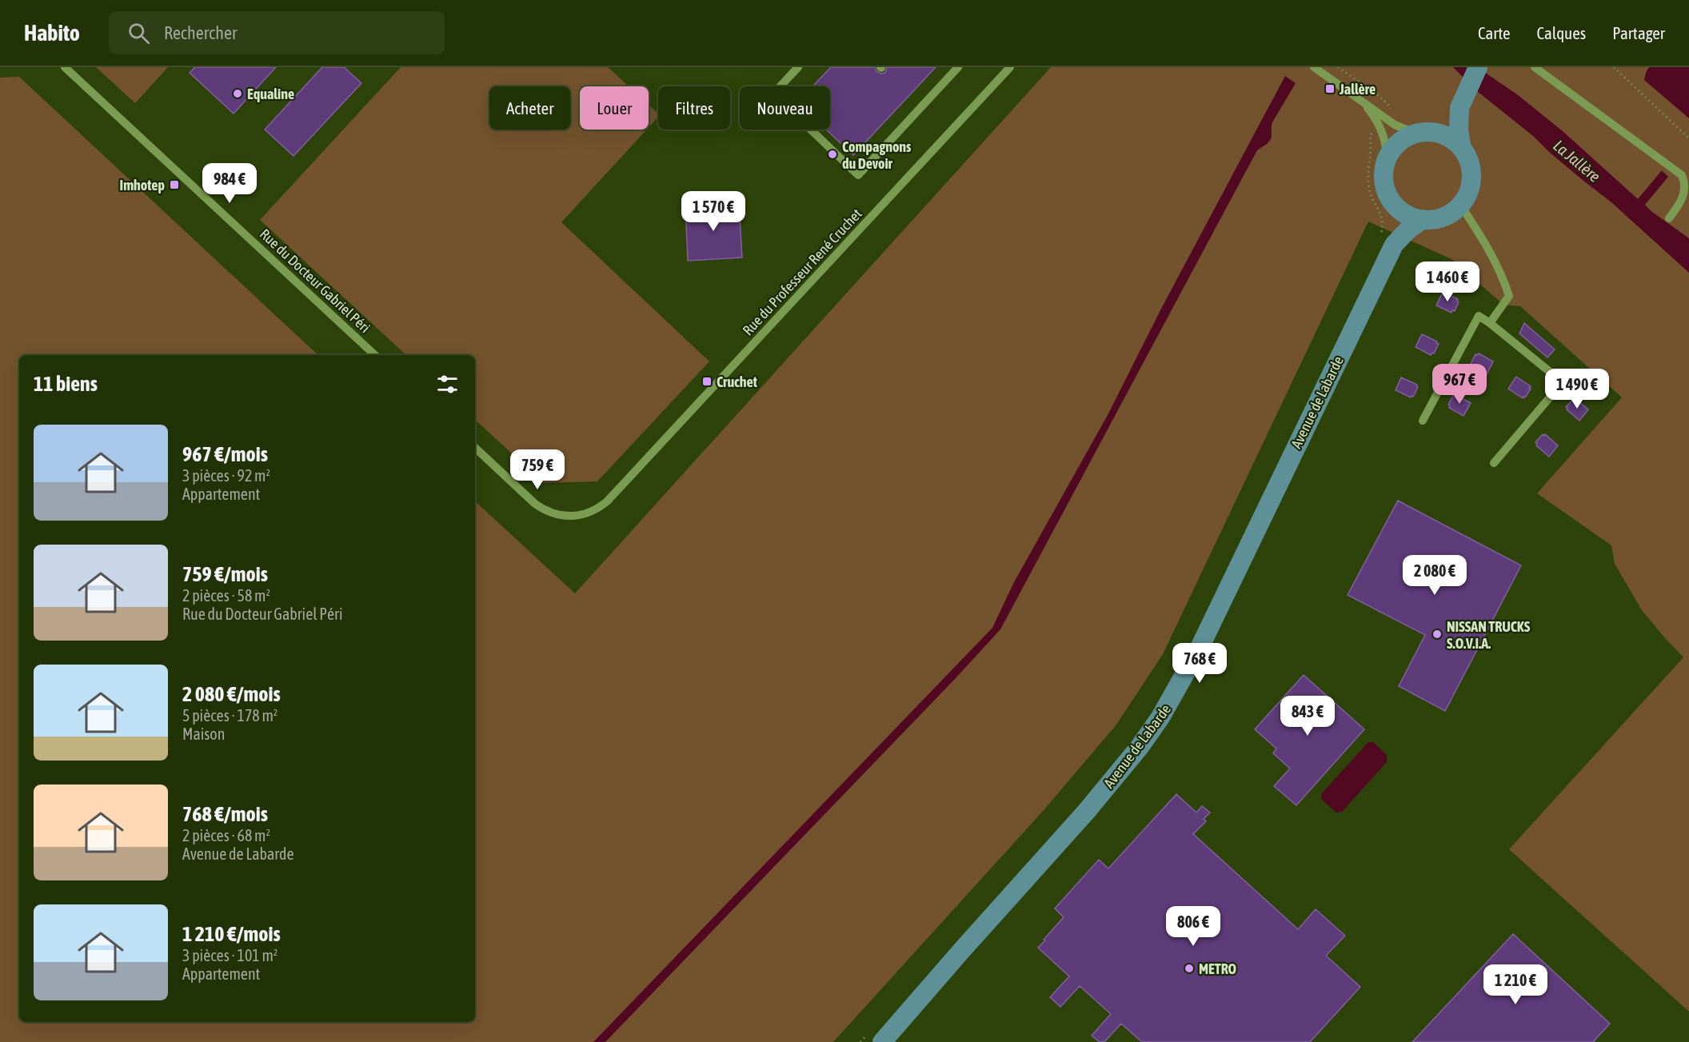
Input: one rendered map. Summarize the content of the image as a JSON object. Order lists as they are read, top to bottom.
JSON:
{
  "streets": {
    "main road": ["Avenue de Labarde"],
    "street": ["Rue du Professeur René Cruchet", "Rue du Docteur Gabriel Péri"]
  },
  "water": ["La Jallère"],
  "places": {
    "transit": ["Jallère", "Imhotep", "Cruchet"],
    "other": [
      "Equaline",
      "Compagnons du Devoir",
      "NISSAN TRUCKS S.O.V.I.A.",
      "METRO"
    ]
  },
  "page": {
    "header": "Habito",
    "search": "Rechercher",
    "nav": ["Carte", "Calques", "Partager"],
    "chip": [
      "Acheter",
      "Louer",
      "Filtres",
      "Nouveau"
    ],
    "price": [
      "984 €",
      "1 570 €",
      "1 460 €",
      "967 €",
      "1 490 €",
      "759 €",
      "2 080 €",
      "768 €",
      "843 €",
      "806 €",
      "1 210 €"
    ],
    "heading": "11 biens",
    "list": [
      {
        "name": "967 €/mois",
        "note": "3 pièces · 92 m² · Appartement"
      },
      {
        "name": "759 €/mois",
        "note": "2 pièces · 58 m² · Rue du Docteur Gabriel Péri"
      },
      {
        "name": "2 080 €/mois",
        "note": "5 pièces · 178 m² · Maison"
      },
      {
        "name": "768 €/mois",
        "note": "2 pièces · 68 m² · Avenue de Labarde"
      },
      {
        "name": "1 210 €/mois",
        "note": "3 pièces · 101 m² · Appartement"
      }
    ]
  }
}
